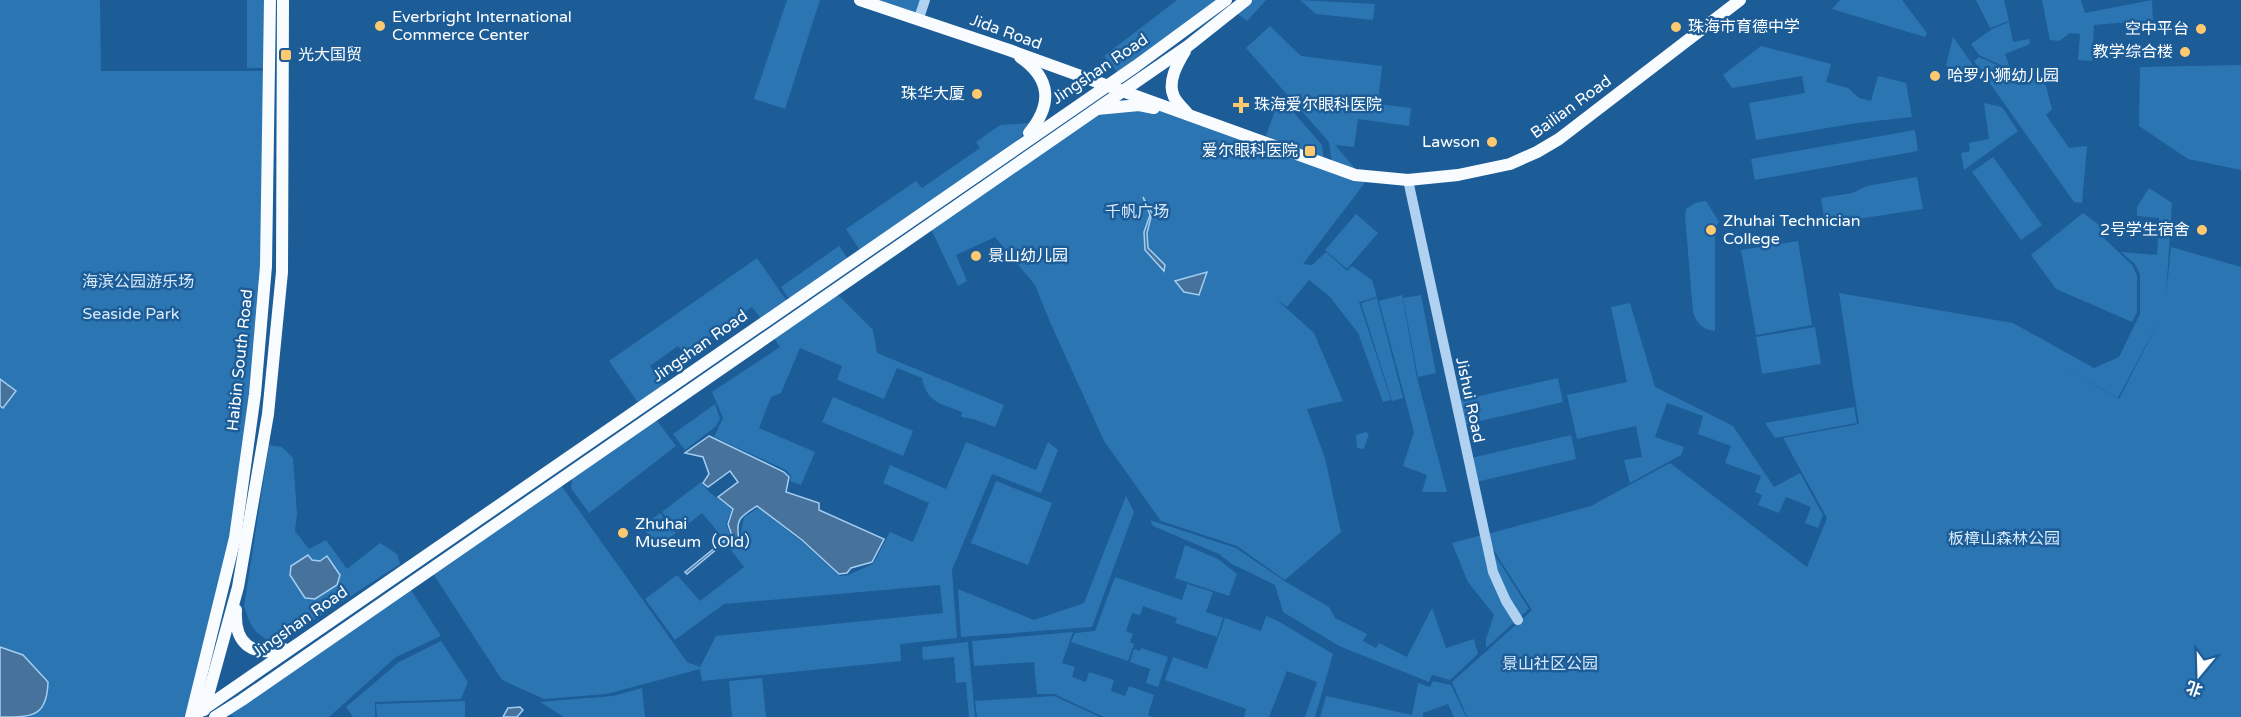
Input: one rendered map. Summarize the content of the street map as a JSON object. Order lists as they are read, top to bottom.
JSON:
{
  "streets": {
    "main road": [
      "Jida Road",
      "Jingshan Road",
      "Bailian Road",
      "Haibin South Road"
    ],
    "street": ["Jishui Road"]
  },
  "crossings": [
    ["Jida Road", "Jingshan Road"],
    ["Jida Road", "Bailian Road"],
    ["Jingshan Road", "Bailian Road"],
    ["Jingshan Road", "Haibin South Road"],
    ["Bailian Road", "Jishui Road"]
  ],
  "parks": [
    "千帆广场",
    "海滨公园游乐场",
    "Seaside Park",
    "板樟山森林公园",
    "景山社区公园"
  ],
  "places": {
    "other": [
      "Everbright International Commerce Center",
      "珠海市育德中学",
      "空中平台",
      "教学综合楼",
      "哈罗小狮幼儿园",
      "珠华大厦",
      "Lawson",
      "Zhuhai Technician College",
      "2号学生宿舍",
      "景山幼儿园",
      "Zhuhai Museum（Old）"
    ],
    "transit": ["光大国贸", "爱尔眼科医院"],
    "health": ["珠海爱尔眼科医院"]
  },
  "north": "bottom"
}
